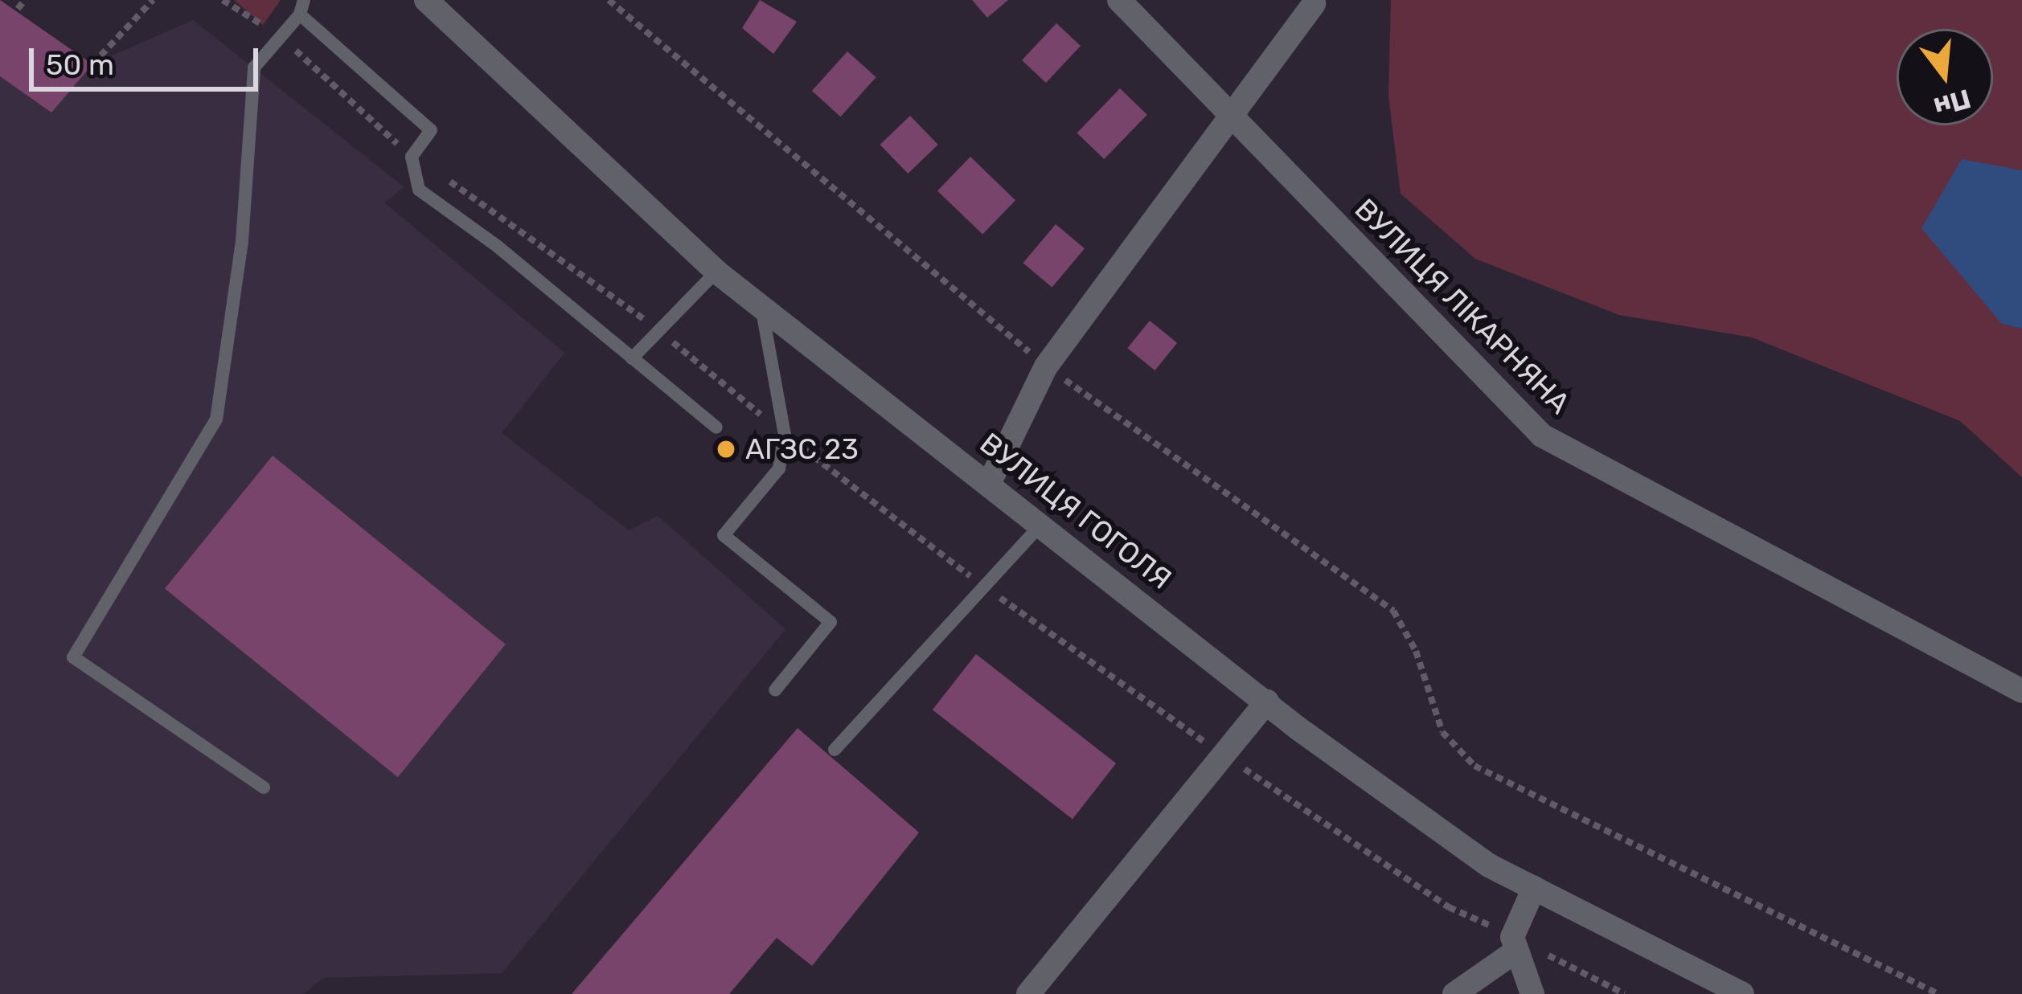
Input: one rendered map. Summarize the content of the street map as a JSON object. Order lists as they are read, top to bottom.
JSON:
{
  "streets": {
    "street": ["ВУЛИЦЯ ЛІКАРНЯНА", "ВУЛИЦЯ ГОГОЛЯ"]
  },
  "places": ["АГЗС 23"],
  "scale_bar": "50 m",
  "north": "bottom"
}
